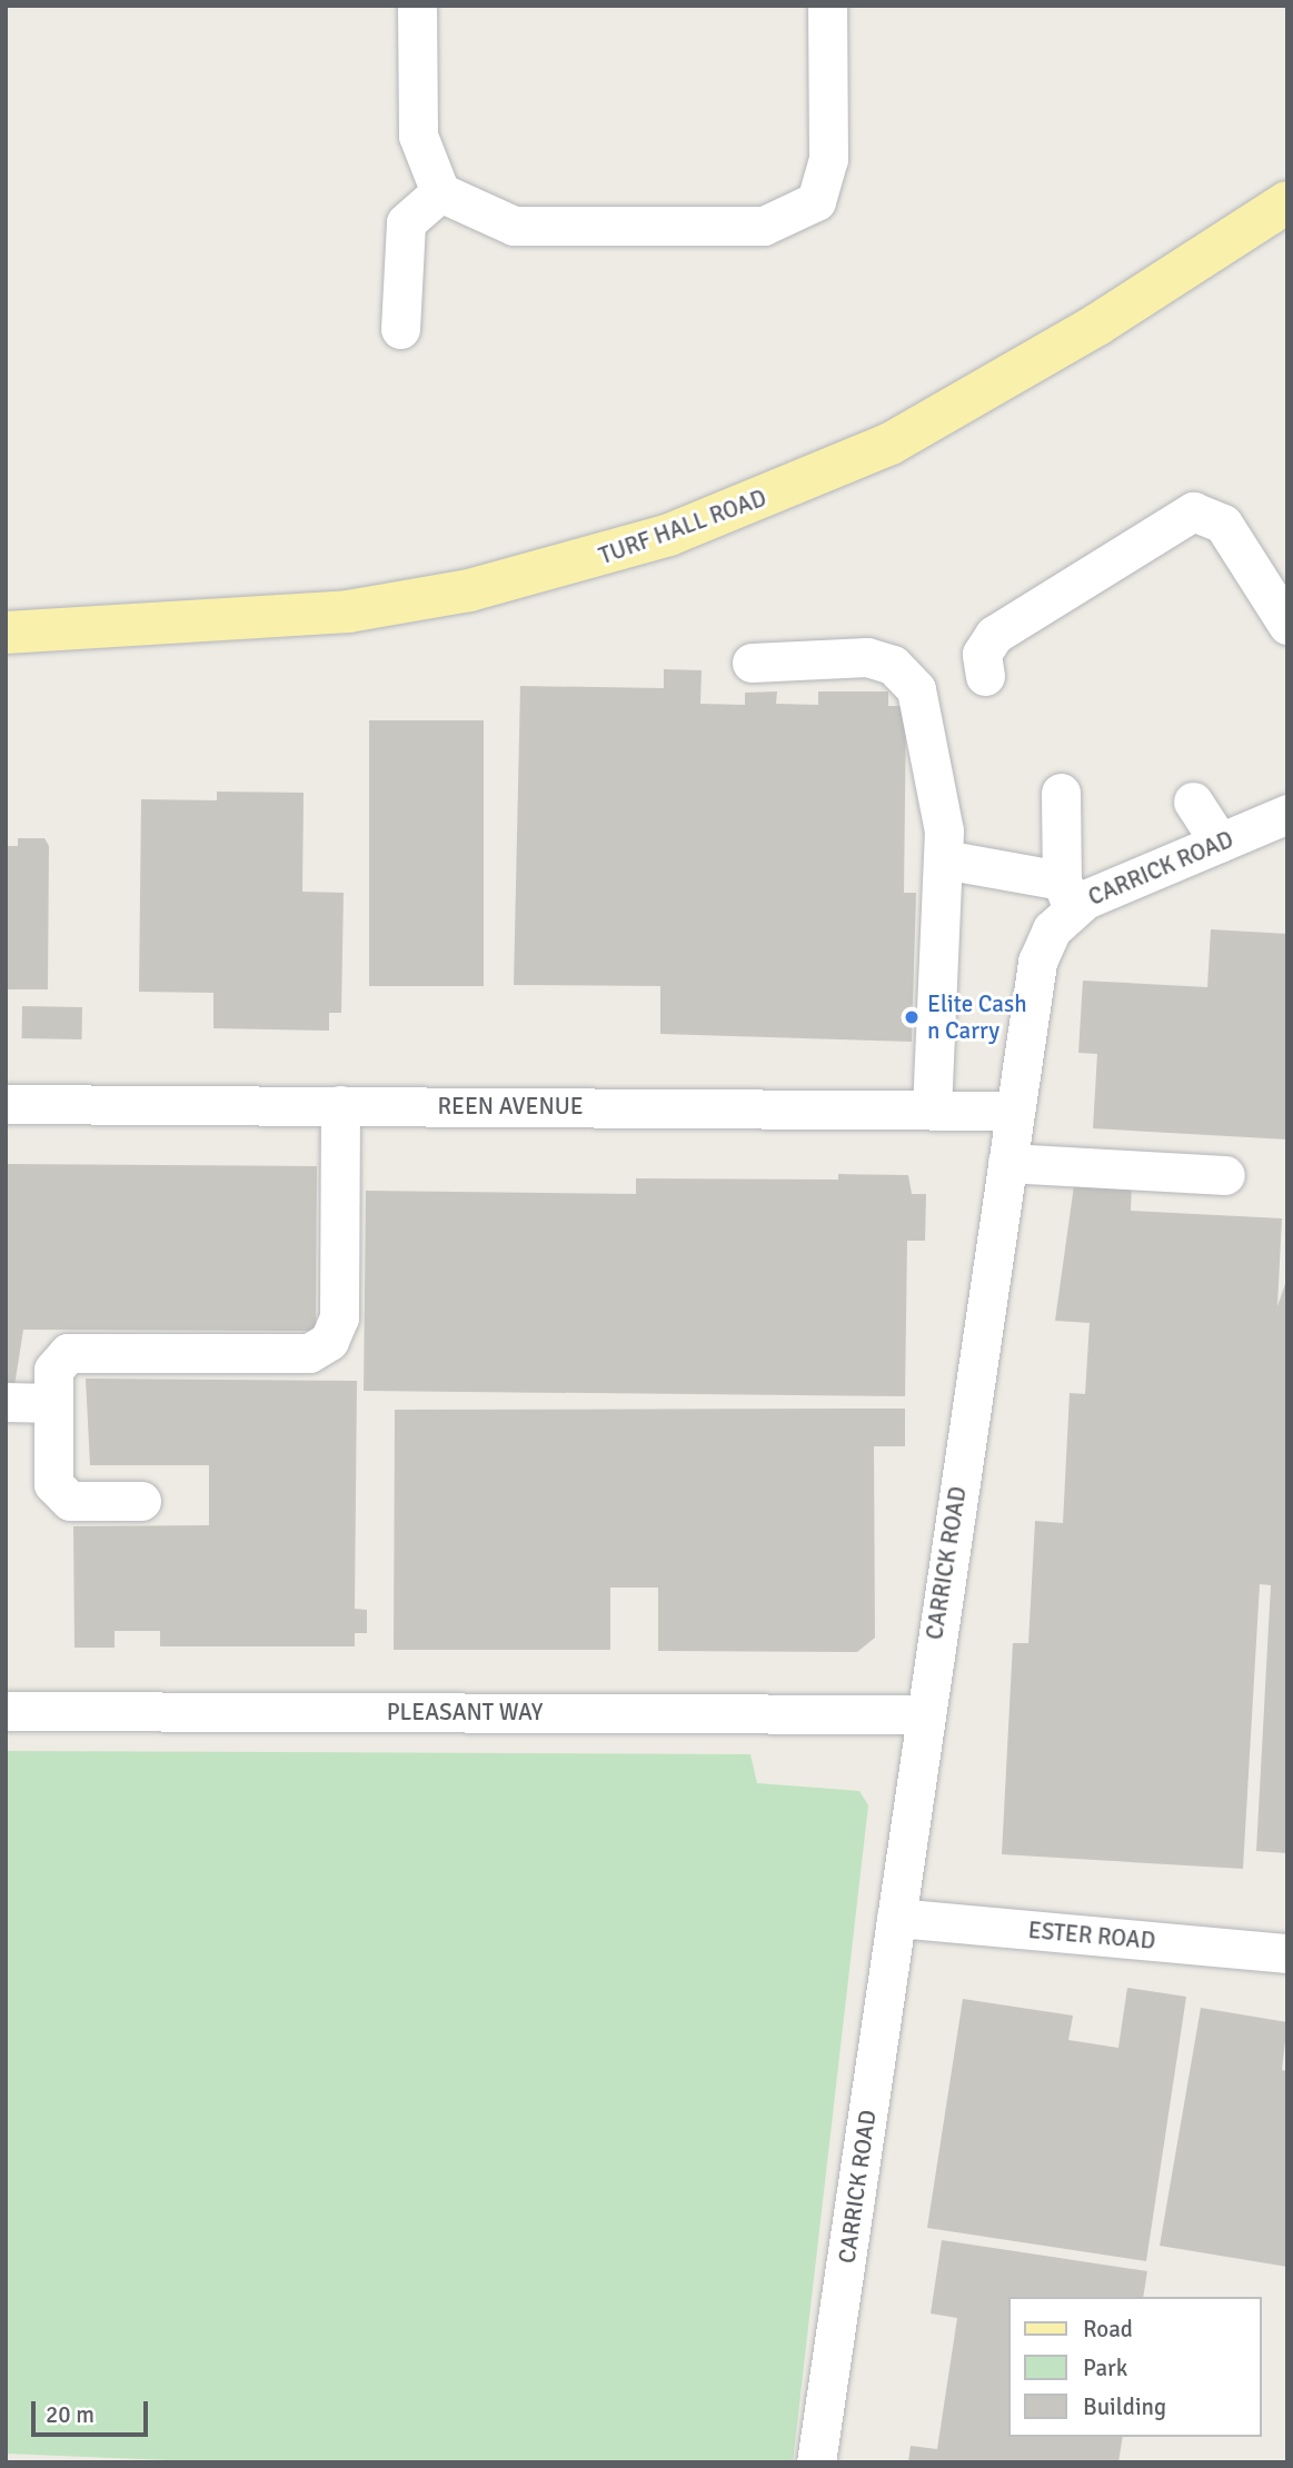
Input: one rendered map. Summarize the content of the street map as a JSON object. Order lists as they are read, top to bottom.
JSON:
{
  "streets": {
    "main road": ["TURF HALL ROAD"],
    "street": [
      "CARRICK ROAD",
      "REEN AVENUE",
      "PLEASANT WAY",
      "ESTER ROAD"
    ]
  },
  "crossings": [
    ["CARRICK ROAD", "REEN AVENUE"],
    ["CARRICK ROAD", "PLEASANT WAY"],
    ["CARRICK ROAD", "ESTER ROAD"]
  ],
  "places": ["Elite Cash n Carry"],
  "legend": ["Road", "Park", "Building"],
  "scale_bar": "20 m"
}
